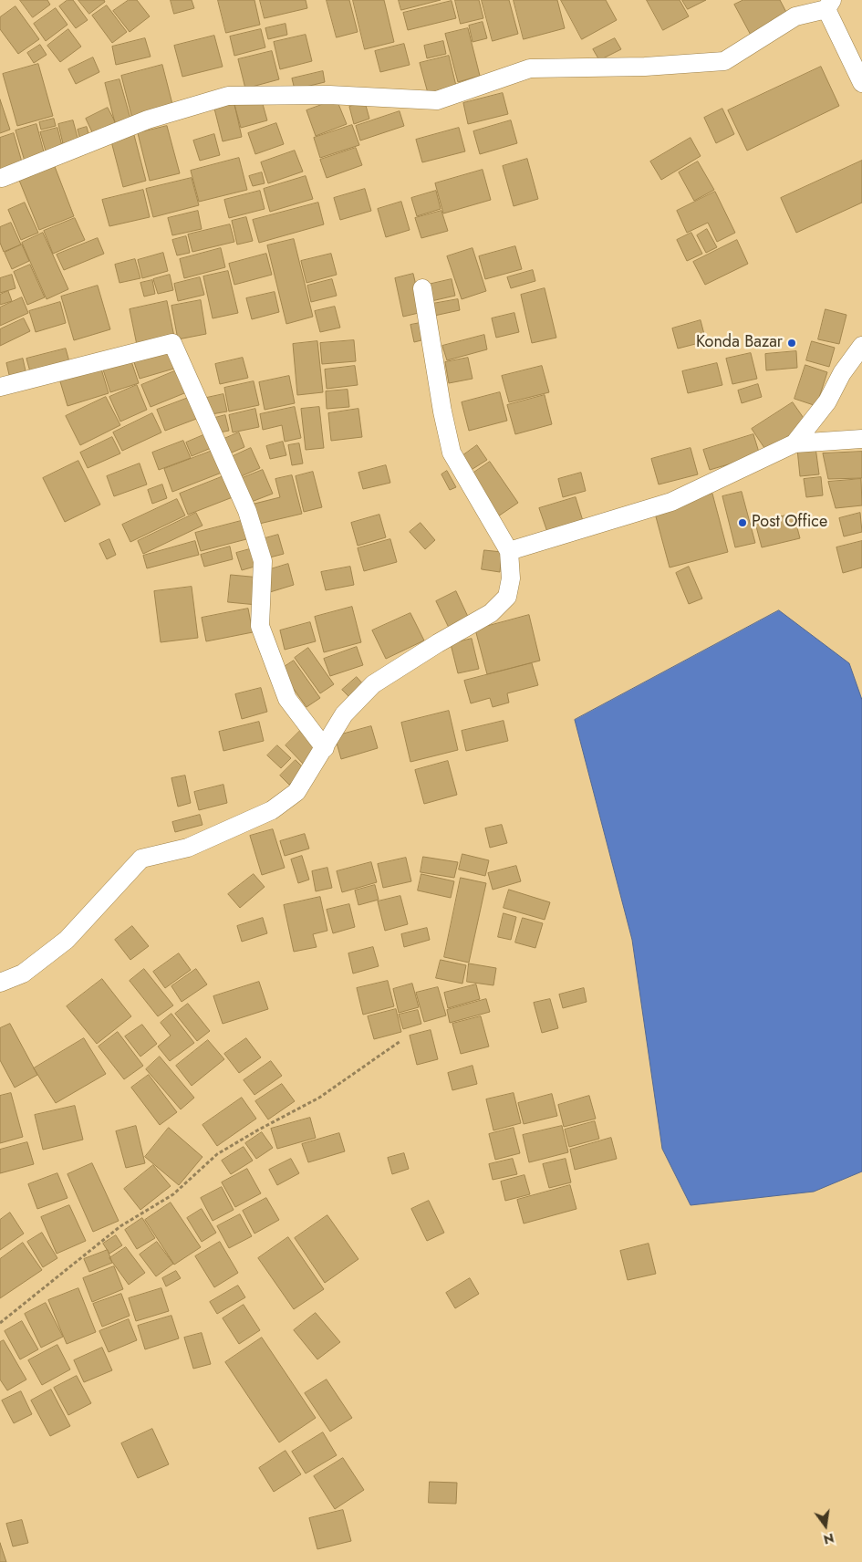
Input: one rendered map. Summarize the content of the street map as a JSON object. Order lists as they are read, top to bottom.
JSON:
{
  "places": ["Konda Bazar", "Post Office"],
  "north": "bottom"
}
